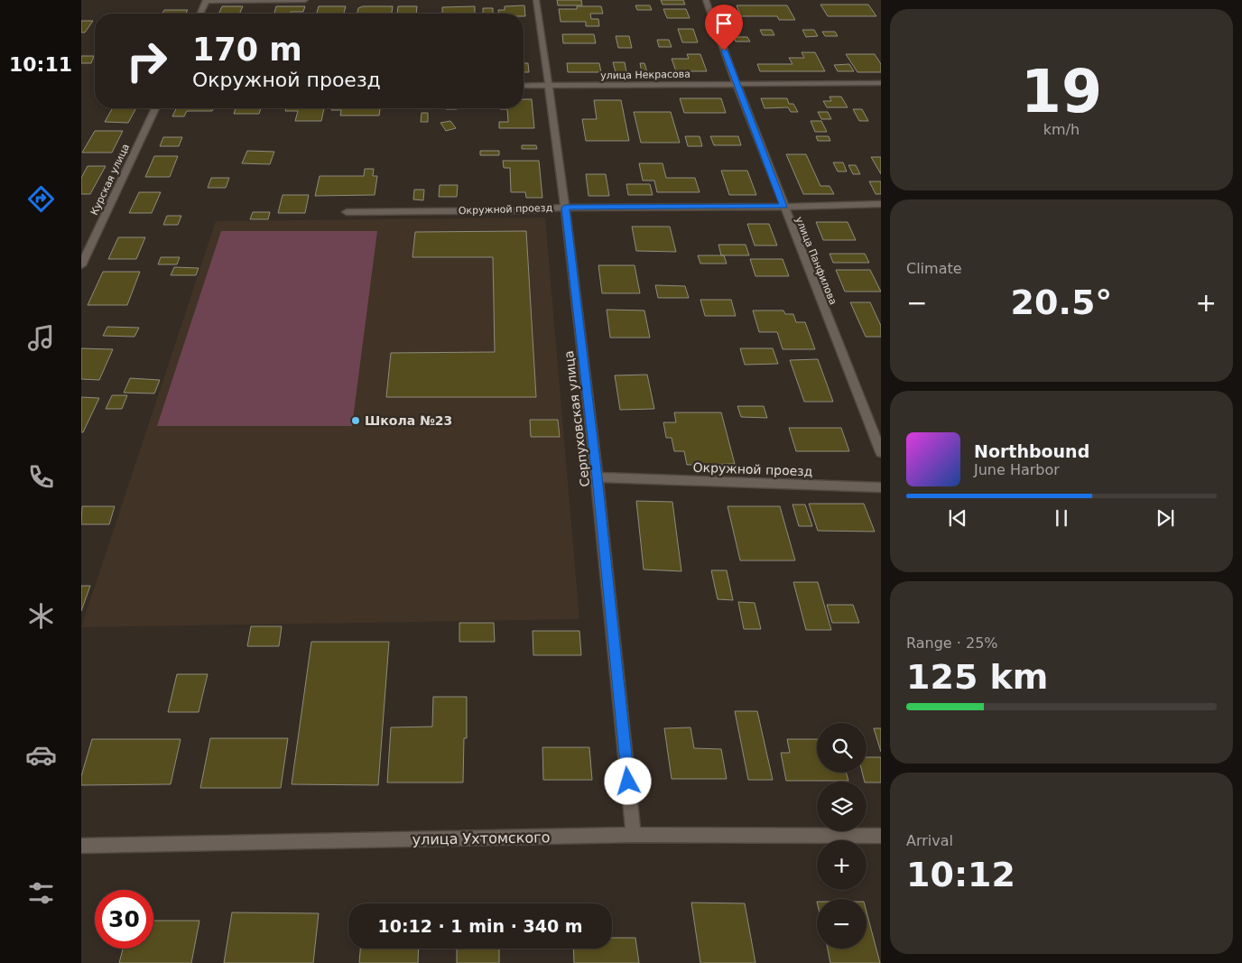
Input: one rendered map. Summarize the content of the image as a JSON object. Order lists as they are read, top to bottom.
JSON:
{
  "streets": {
    "street": [
      "улица Некрасова",
      "Курская улица",
      "Окружной проезд",
      "улица Панфилова",
      "Серпуховская улица",
      "улица Ухтомского"
    ]
  },
  "crossings": [
    ["улица Некрасова", "улица Панфилова"],
    ["улица Некрасова", "Серпуховская улица"],
    ["Окружной проезд", "улица Панфилова"],
    ["Окружной проезд", "Серпуховская улица"],
    ["Серпуховская улица", "улица Ухтомского"]
  ],
  "places": ["Школа №23"],
  "page": {
    "tabs": "10:11",
    "tile": [
      ["19", "km/h"],
      "Climate",
      ["Range · 25%", "125 km"],
      ["Arrival", "10:12"]
    ],
    "turn": ["170 m", "Окружной проезд"],
    "heat": ["−", "20.5°", "+"],
    "song": ["Northbound", "June Harbor"],
    "map_buttons": ["+", "−"],
    "limit": "30",
    "trip": "10:12 · 1 min · 340 m"
  }
}
